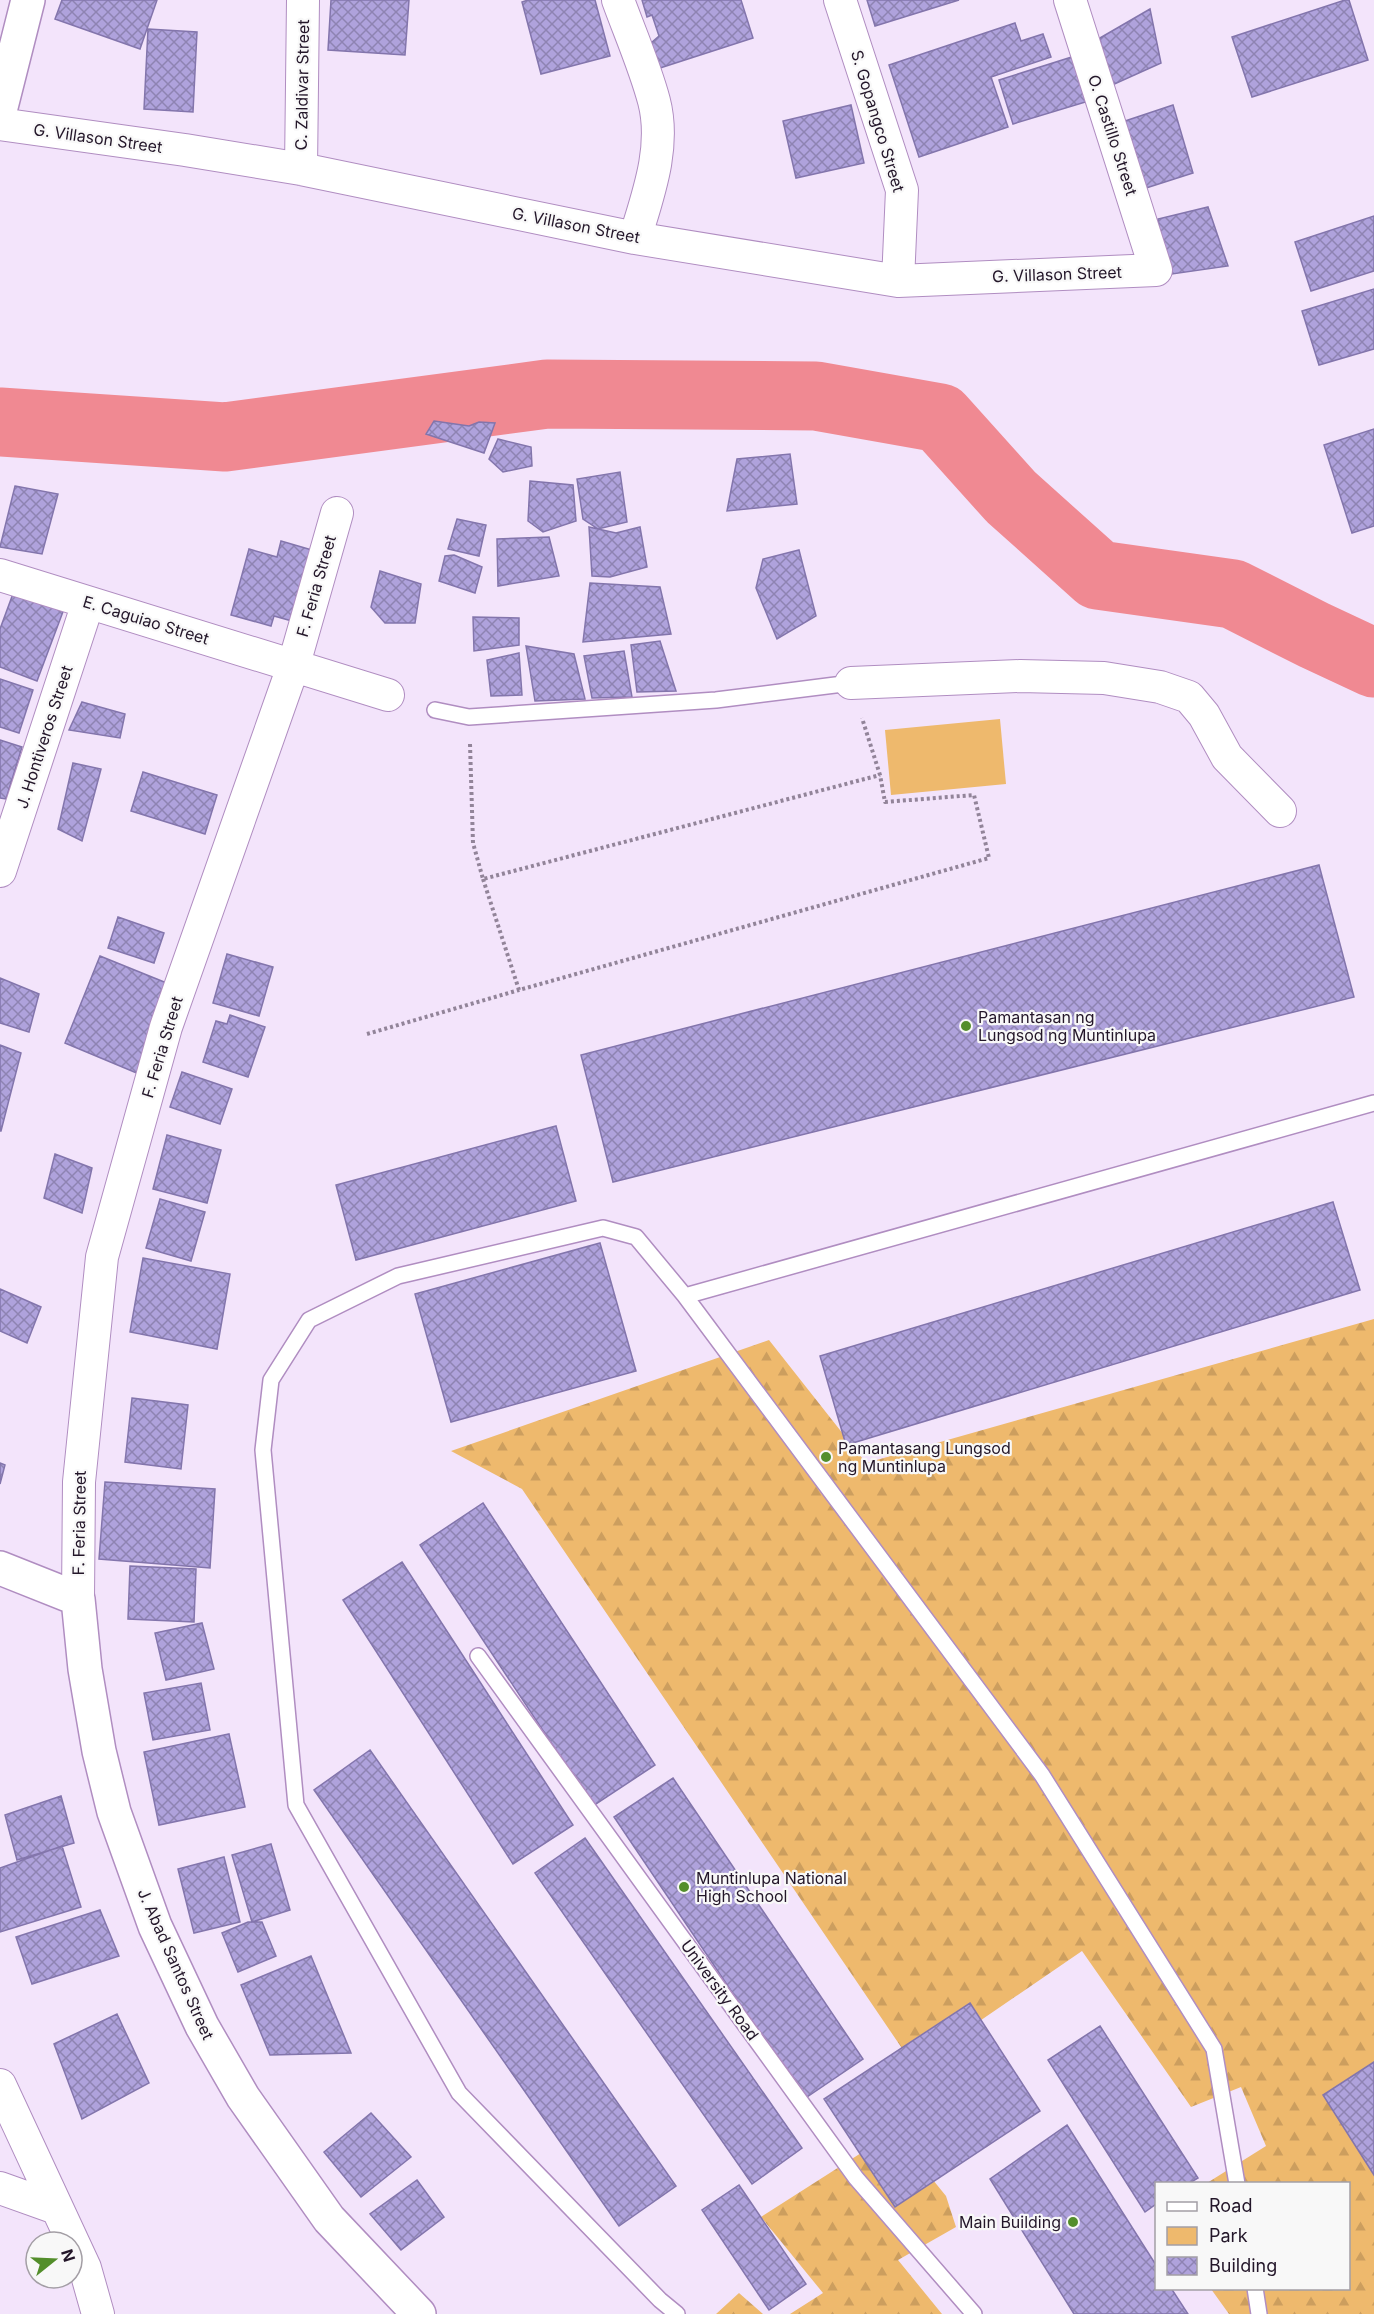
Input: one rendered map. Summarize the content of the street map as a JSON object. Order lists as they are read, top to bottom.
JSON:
{
  "streets": {
    "street": [
      "C. Zaldivar Street",
      "S. Gopangco Street",
      "O. Castillo Street",
      "G. Villason Street",
      "F. Feria Street",
      "E. Caguiao Street",
      "J. Hontiveros Street",
      "J. Abad Santos Street"
    ],
    "lane": ["University Road"]
  },
  "crossings": [
    ["C. Zaldivar Street", "G. Villason Street"],
    ["S. Gopangco Street", "G. Villason Street"],
    ["O. Castillo Street", "G. Villason Street"],
    ["F. Feria Street", "E. Caguiao Street"],
    ["F. Feria Street", "J. Abad Santos Street"],
    ["E. Caguiao Street", "J. Hontiveros Street"]
  ],
  "places": [
    "Pamantasan ng Lungsod ng Muntinlupa",
    "Pamantasang Lungsod ng Muntinlupa",
    "Muntinlupa National High School",
    "Main Building"
  ],
  "legend": ["Road", "Park", "Building"],
  "north": "right"
}
